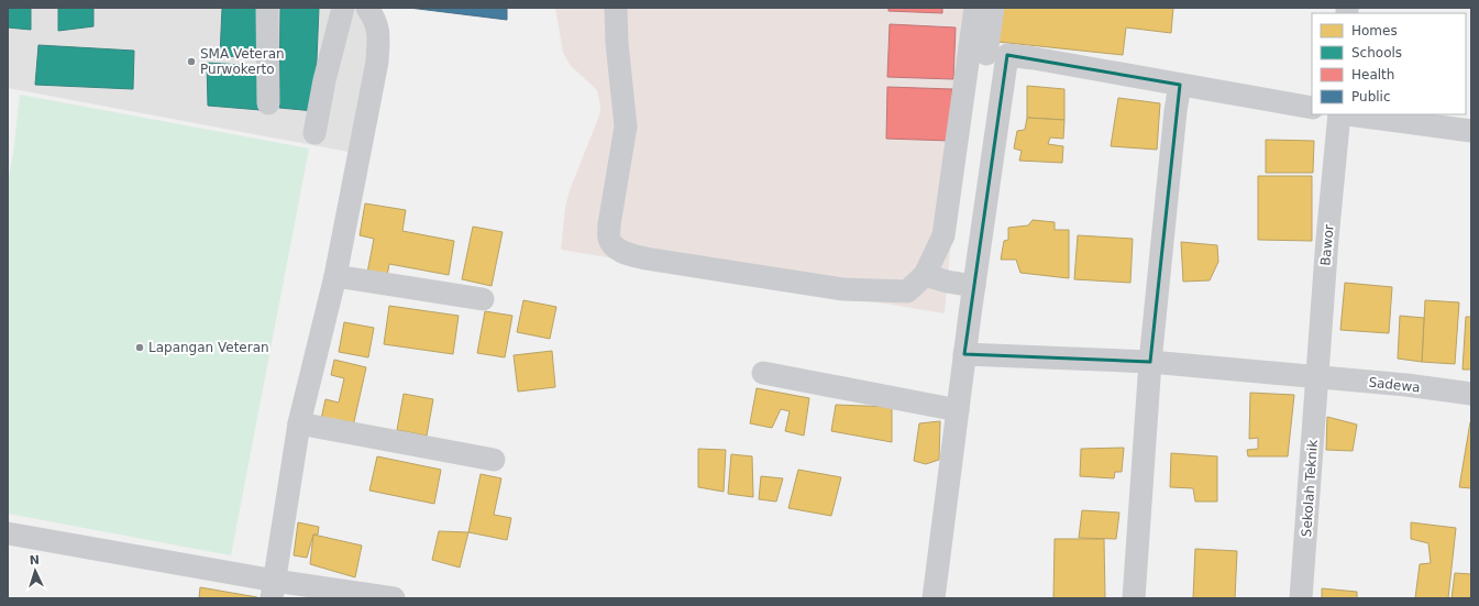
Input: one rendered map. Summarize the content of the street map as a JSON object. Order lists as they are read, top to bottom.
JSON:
{
  "streets": {
    "street": ["Bawor", "Sadewa", "Sekolah Teknik"]
  },
  "crossings": [
    ["Bawor", "Sadewa"],
    ["Bawor", "Sekolah Teknik"],
    ["Sadewa", "Sekolah Teknik"]
  ],
  "places": ["SMA Veteran Purwokerto", "Lapangan Veteran"],
  "legend": [
    "Homes",
    "Schools",
    "Health",
    "Public"
  ],
  "north": "top"
}
